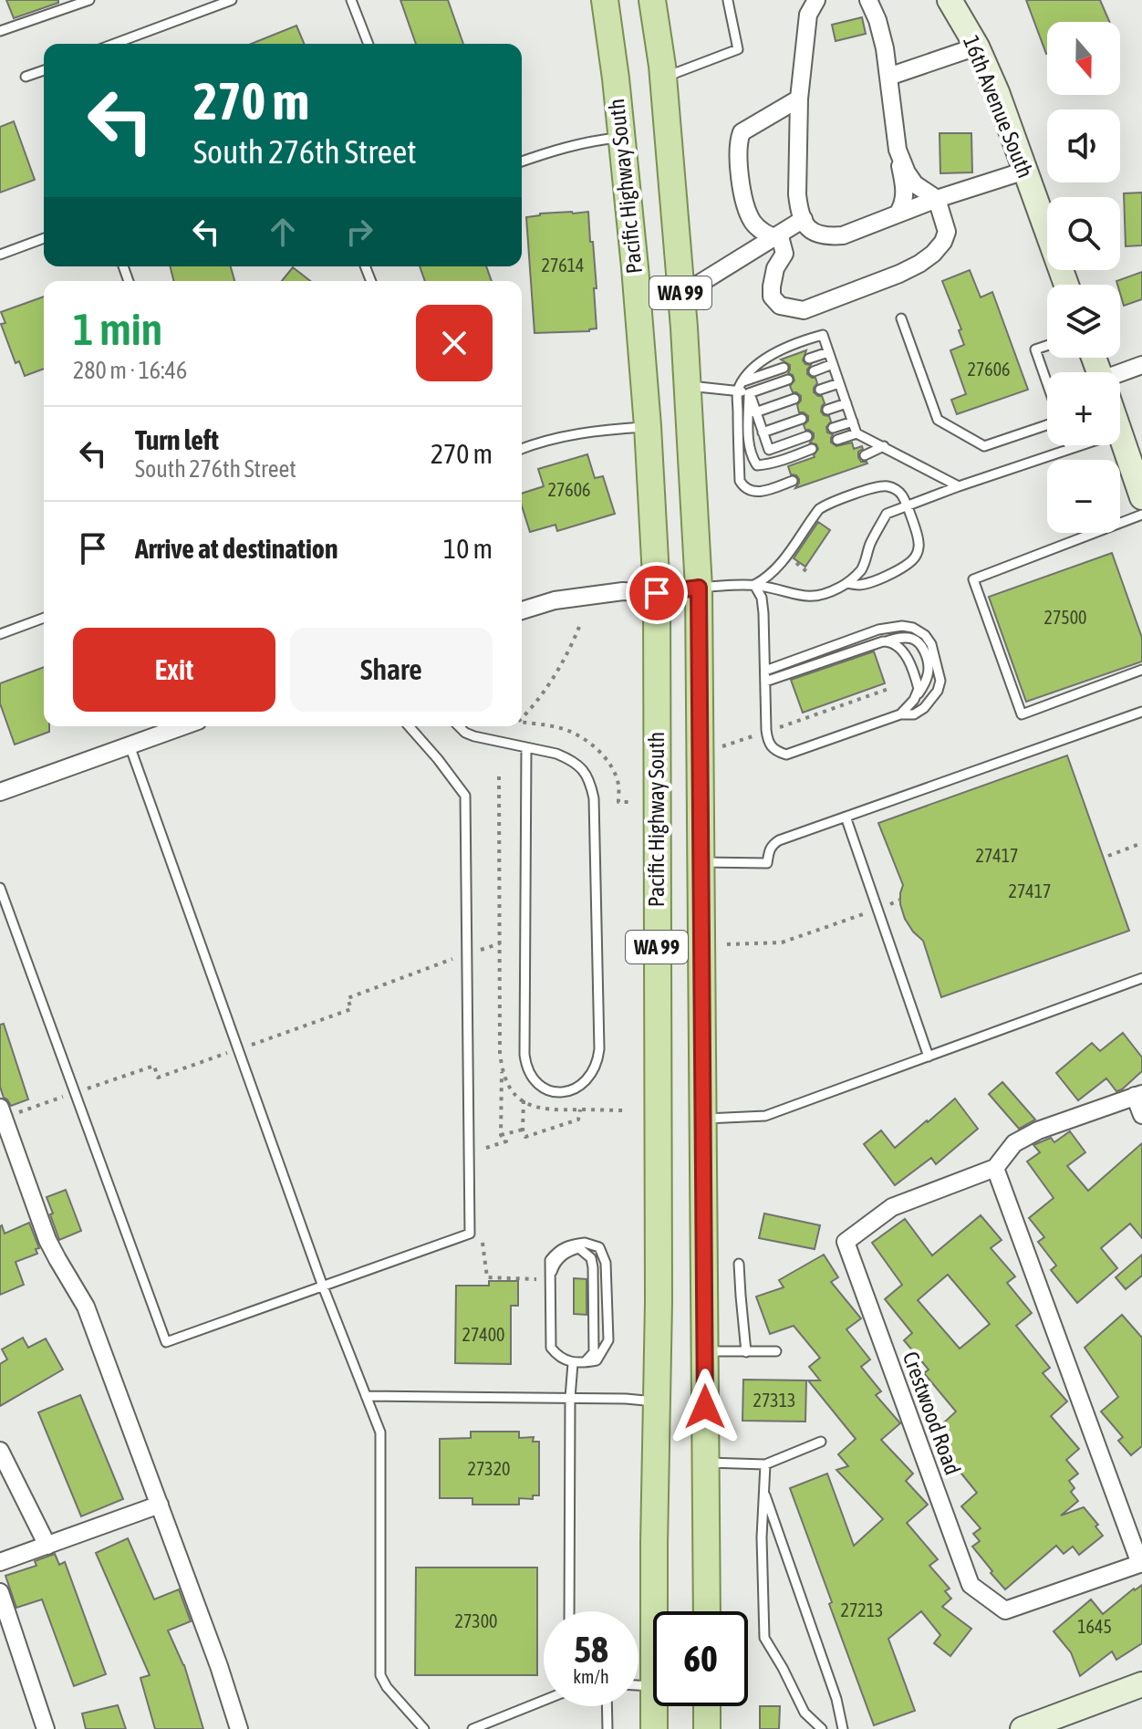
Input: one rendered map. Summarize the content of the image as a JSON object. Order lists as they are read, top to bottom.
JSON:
{
  "streets": {
    "main road": ["16th Avenue South", "Pacific Highway South", "WA 99"],
    "street": ["Crestwood Road"]
  },
  "house_numbers": [
    "27614",
    "27606",
    "27606",
    "27500",
    "27417",
    "27417",
    "27400",
    "27313",
    "27320",
    "27213",
    "27300",
    "1645"
  ],
  "north": "bottom",
  "page": {
    "map_buttons": ["+", "−"],
    "turn": ["270 m", "South 276th Street"],
    "heading": ["1 min", "280 m · 16:46"],
    "list": [
      {
        "name": "Turn left",
        "note": "South 276th Street",
        "value": "270 m"
      },
      {
        "name": "Arrive at destination",
        "value": "10 m"
      }
    ],
    "buttons": ["Exit", "Share"],
    "speed": "58 km/h",
    "limit": "60"
  }
}
